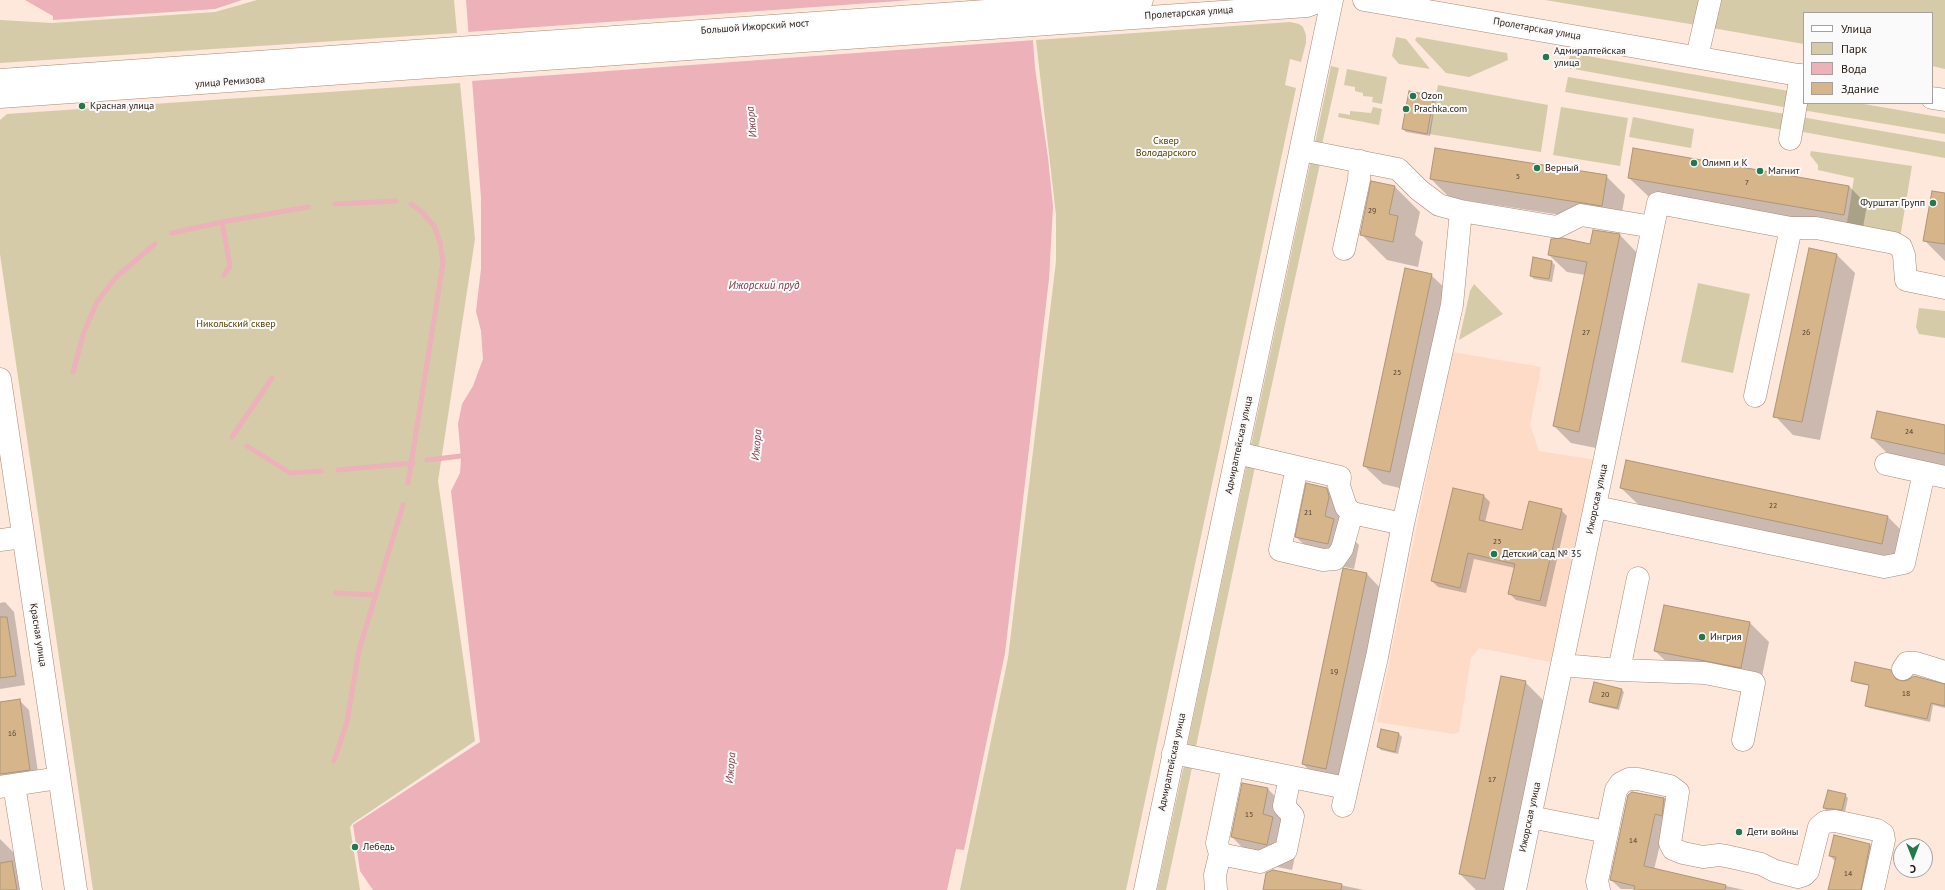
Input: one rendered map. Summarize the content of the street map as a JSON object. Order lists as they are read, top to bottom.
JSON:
{
  "streets": {
    "main road": [
      "Пролетарская улица",
      "Большой Ижорский мост",
      "улица Ремизова",
      "Адмиралтейская улица",
      "Ижорская улица",
      "Красная улица"
    ]
  },
  "crossings": [
    ["Пролетарская улица", "Большой Ижорский мост"],
    ["Большой Ижорский мост", "улица Ремизова"]
  ],
  "water": ["Ижора", "Ижорский пруд"],
  "parks": ["Сквер Володарского", "Никольский сквер"],
  "places": [
    "Адмиралтейская улица",
    "Ozon",
    "Красная улица",
    "Prachka.com",
    "Олимп и К",
    "Верный",
    "Магнит",
    "Фурштат Групп",
    "Детский сад № 35",
    "Ингрия",
    "Дети войны",
    "Лебедь"
  ],
  "house_numbers": [
    "5",
    "7",
    "29",
    "27",
    "26",
    "25",
    "24",
    "22",
    "21",
    "23",
    "19",
    "18",
    "20",
    "16",
    "17",
    "15",
    "14",
    "14"
  ],
  "legend": [
    "Улица",
    "Парк",
    "Вода",
    "Здание"
  ],
  "north": "bottom"
}
